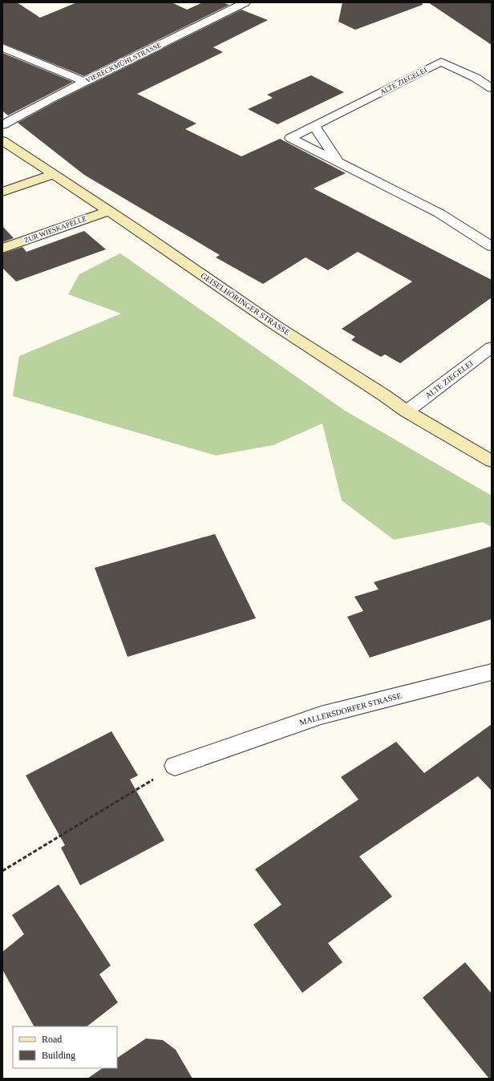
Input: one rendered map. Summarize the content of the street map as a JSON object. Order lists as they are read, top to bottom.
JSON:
{
  "streets": {
    "main road": ["ZUR WIESKAPELLE", "GEISELHÖRINGER STRASSE"],
    "street": ["VIERECKMÜHLSTRASSE", "ALTE ZIEGELEI", "MALLERSDORFER STRASSE"]
  },
  "crossings": [
    ["ALTE ZIEGELEI", "GEISELHÖRINGER STRASSE"],
    ["ZUR WIESKAPELLE", "GEISELHÖRINGER STRASSE"]
  ],
  "legend": ["Road", "Building"]
}
